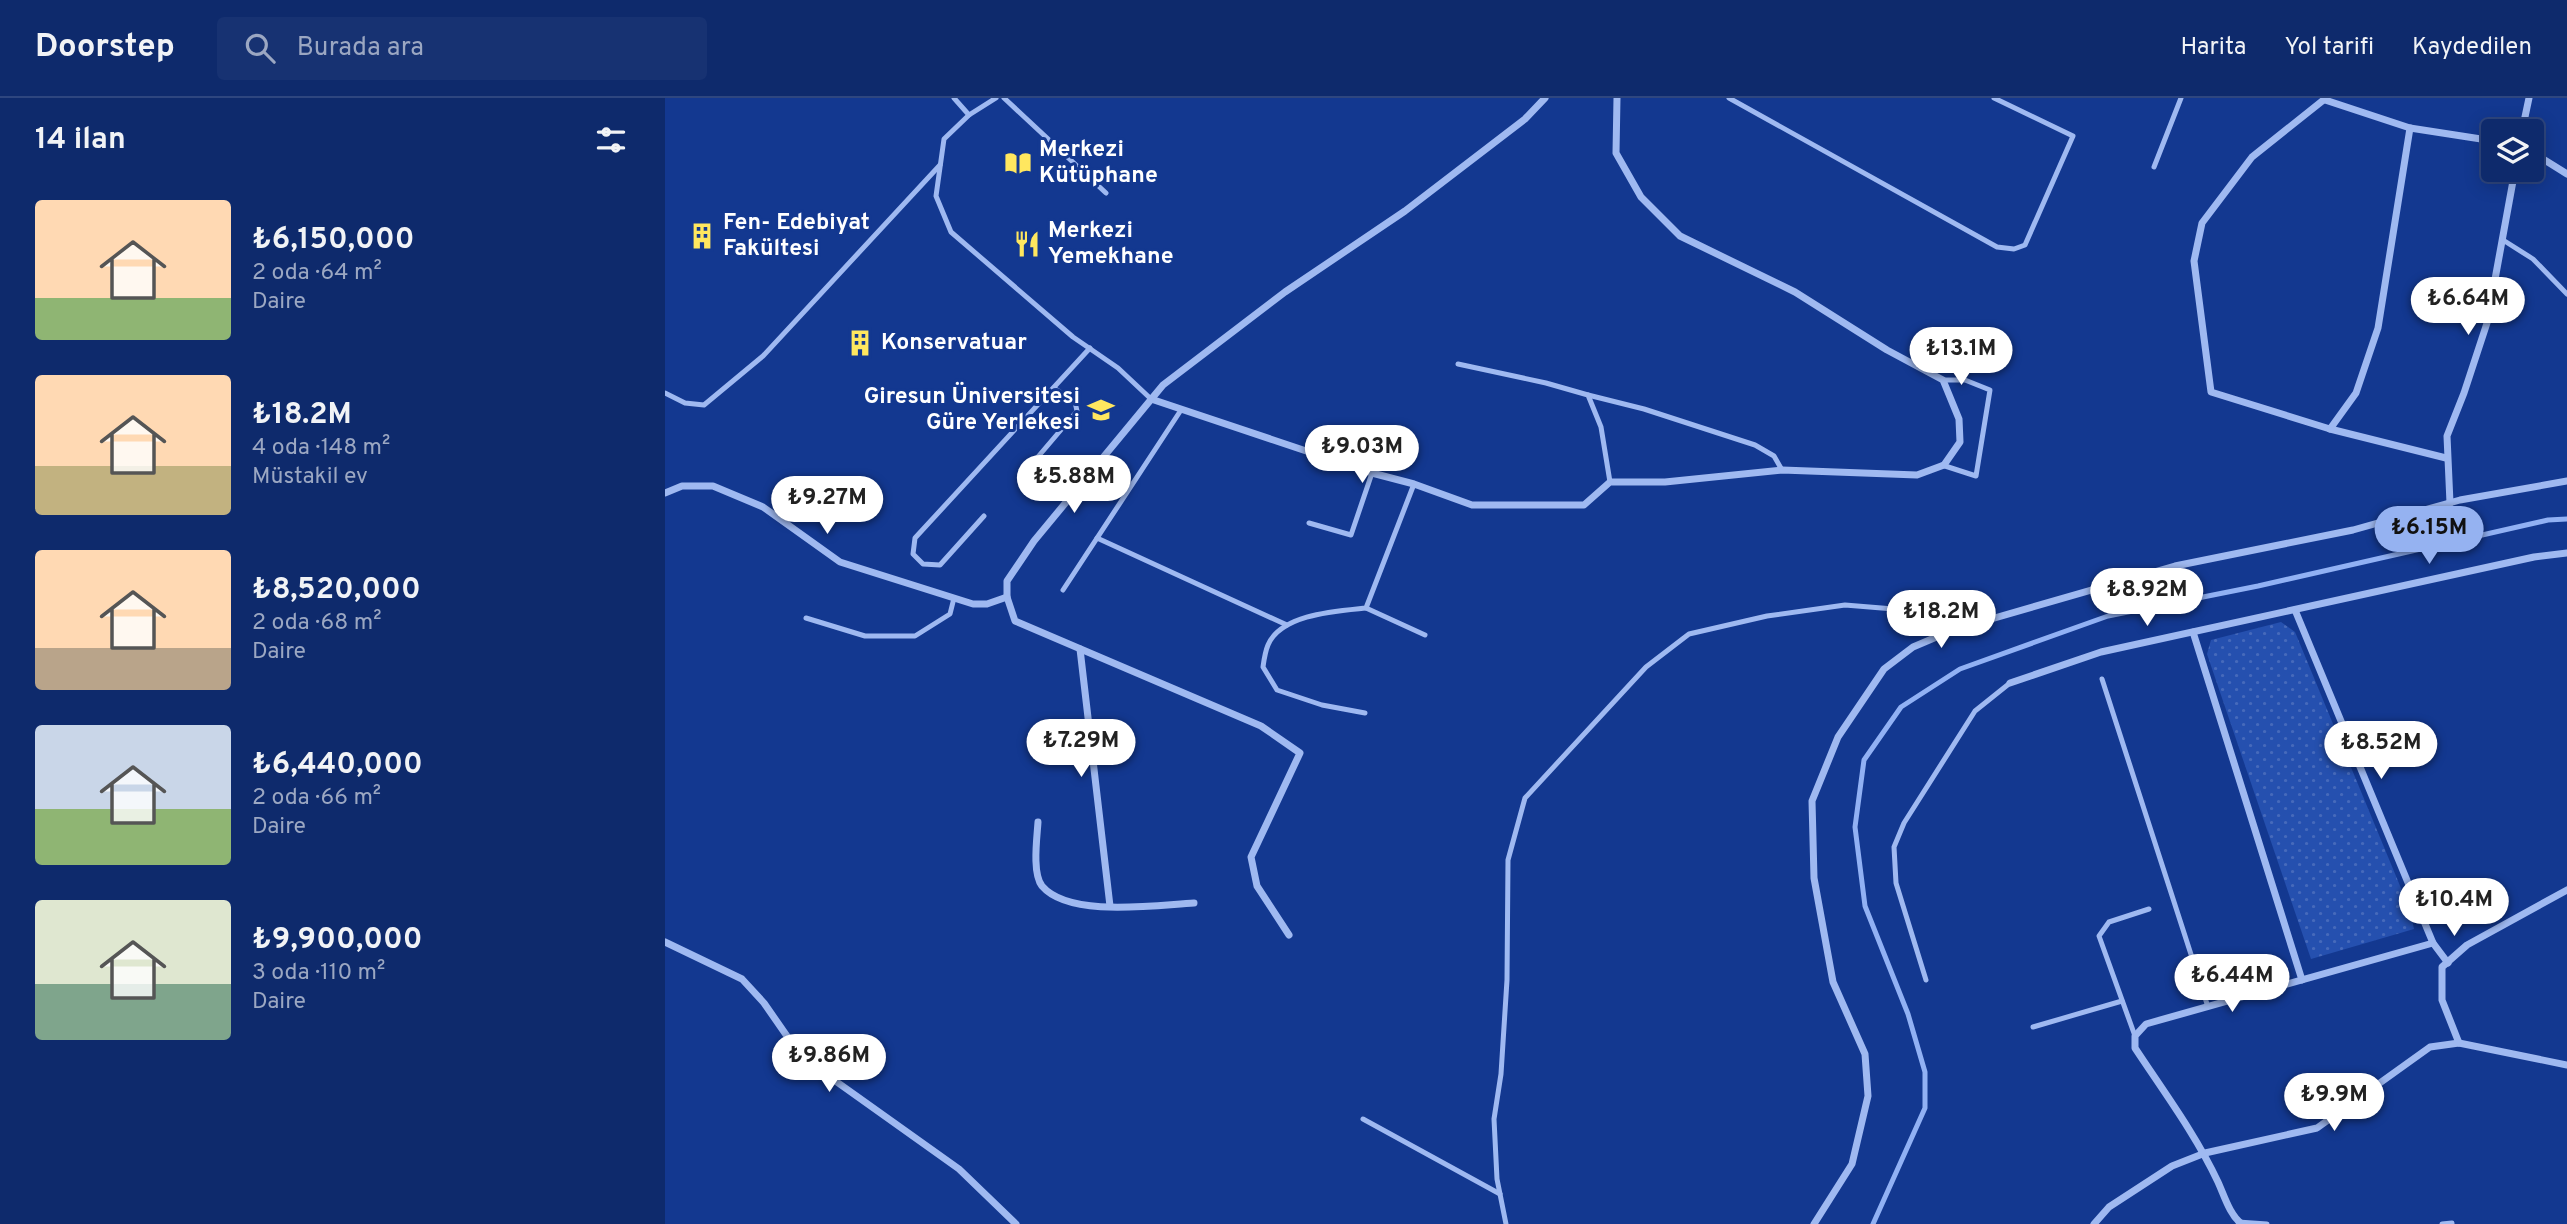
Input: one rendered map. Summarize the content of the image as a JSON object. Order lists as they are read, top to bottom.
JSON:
{
  "places": {
    "library": ["Merkezi Kütüphane"],
    "building": ["Fen- Edebiyat Fakültesi", "Konservatuar"],
    "restaurant": ["Merkezi Yemekhane"],
    "school or university": ["Giresun Üniversitesi Güre Yerlekesi"]
  },
  "page": {
    "header": "Doorstep",
    "search": "Burada ara",
    "nav": ["Harita", "Yol tarifi", "Kaydedilen"],
    "heading": "14 ilan",
    "list": [
      {
        "name": "₺6,150,000",
        "note": "2 oda · 64 m² · Daire"
      },
      {
        "name": "₺18.2M",
        "note": "4 oda · 148 m² · Müstakil ev"
      },
      {
        "name": "₺8,520,000",
        "note": "2 oda · 68 m² · Daire"
      },
      {
        "name": "₺6,440,000",
        "note": "2 oda · 66 m² · Daire"
      },
      {
        "name": "₺9,900,000",
        "note": "3 oda · 110 m² · Daire"
      }
    ],
    "price": [
      "₺6.64M",
      "₺13.1M",
      "₺9.03M",
      "₺5.88M",
      "₺9.27M",
      "₺6.15M",
      "₺8.92M",
      "₺18.2M",
      "₺7.29M",
      "₺8.52M",
      "₺10.4M",
      "₺6.44M",
      "₺9.86M",
      "₺9.9M"
    ]
  }
}
